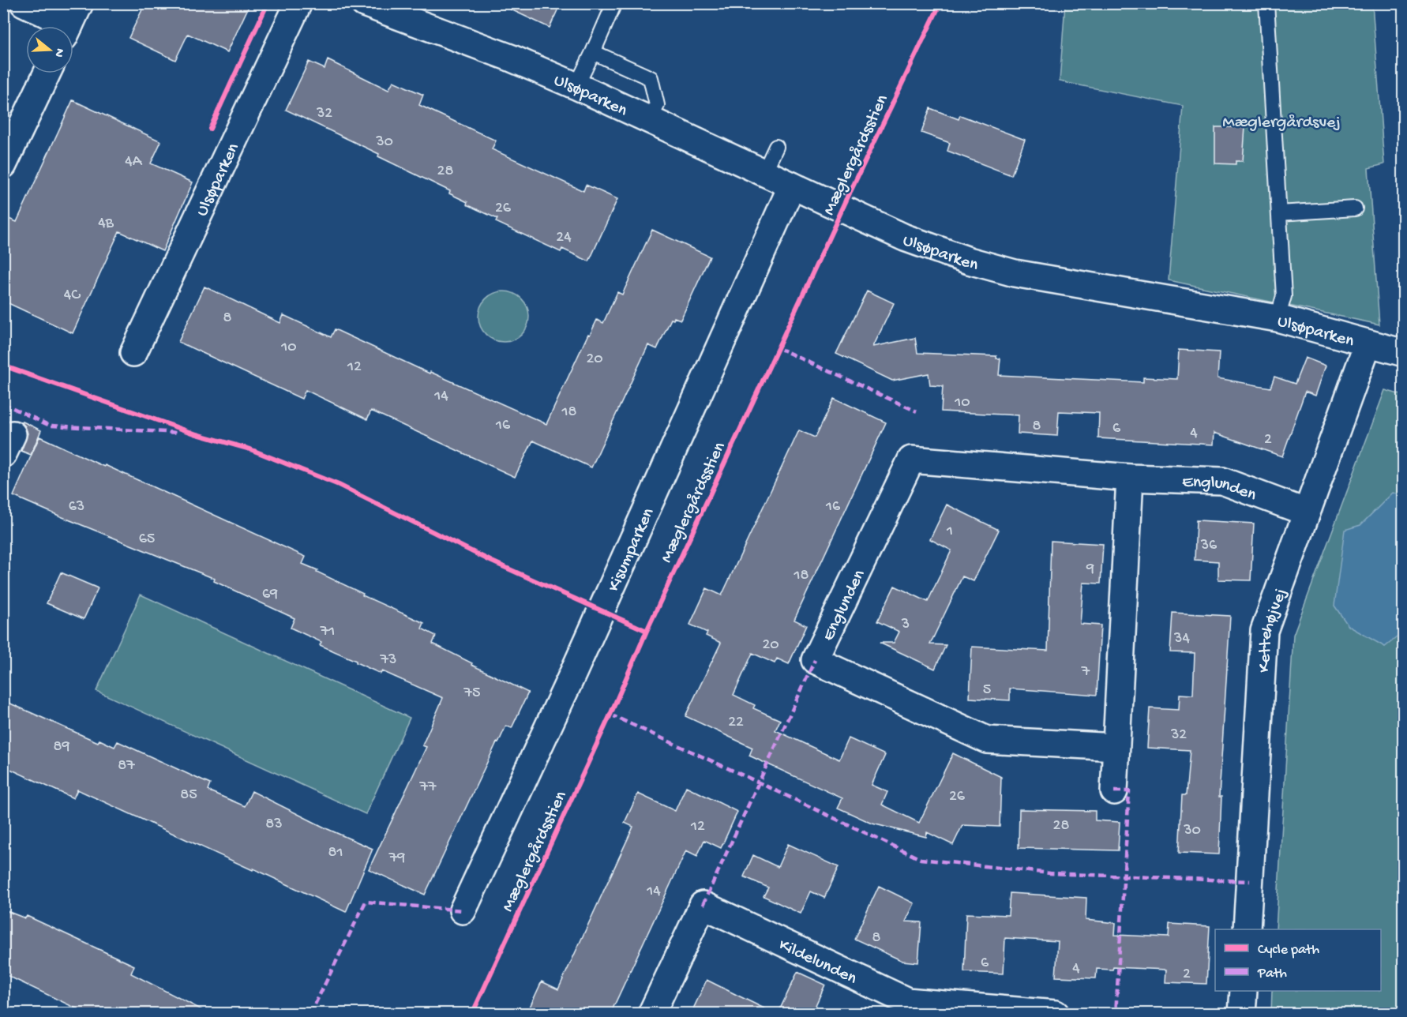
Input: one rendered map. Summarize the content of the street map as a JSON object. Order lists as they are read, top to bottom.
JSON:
{
  "streets": {
    "street": [
      "Ulsøparken",
      "Englunden",
      "Kisumparken",
      "Kettehøjvej",
      "Kildelunden"
    ],
    "cycle path": ["Mæglergårdsstien"]
  },
  "crossings": [
    ["Ulsøparken", "Kisumparken"],
    ["Ulsøparken", "Kettehøjvej"],
    ["Englunden", "Kettehøjvej"]
  ],
  "parks": ["Mæglergårdsvej"],
  "house_numbers": [
    "32",
    "30",
    "4A",
    "28",
    "26",
    "4B",
    "24",
    "4C",
    "8",
    "10",
    "20",
    "12",
    "14",
    "10",
    "18",
    "16",
    "8",
    "6",
    "4",
    "2",
    "63",
    "16",
    "1",
    "65",
    "36",
    "9",
    "18",
    "69",
    "3",
    "71",
    "34",
    "20",
    "73",
    "7",
    "5",
    "75",
    "22",
    "32",
    "89",
    "87",
    "77",
    "85",
    "26",
    "83",
    "28",
    "12",
    "30",
    "81",
    "79",
    "14",
    "8",
    "6",
    "4",
    "2"
  ],
  "legend": ["Cycle path", "Path"],
  "north": "right"
}
